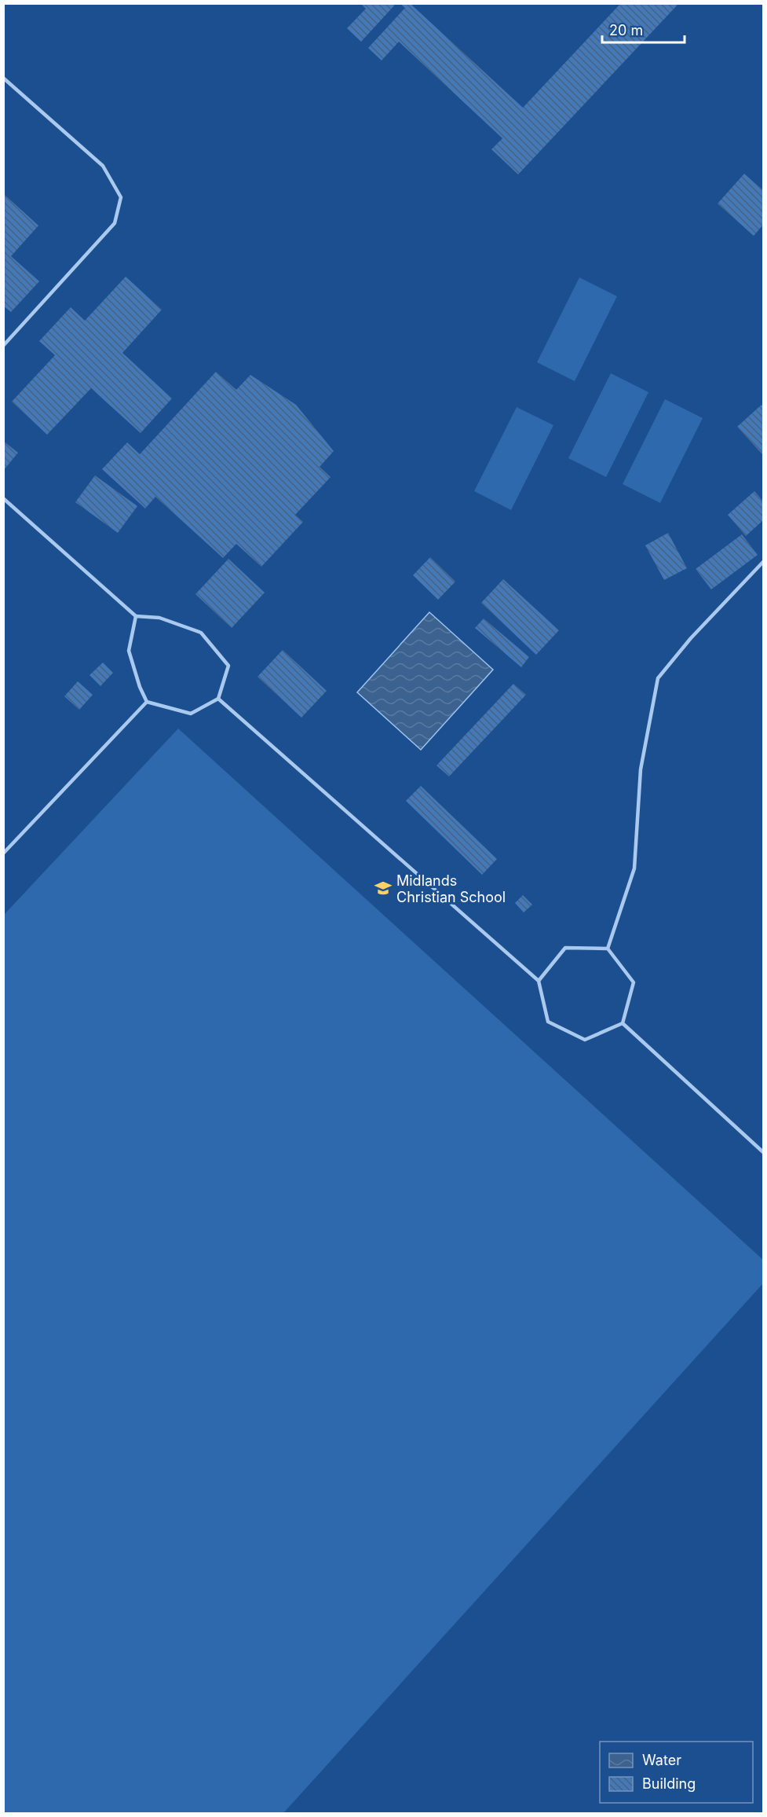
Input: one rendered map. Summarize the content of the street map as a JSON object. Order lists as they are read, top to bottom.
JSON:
{
  "places": {
    "school or university": ["Midlands Christian School"]
  },
  "legend": ["Water", "Building"],
  "scale_bar": "20 m"
}
